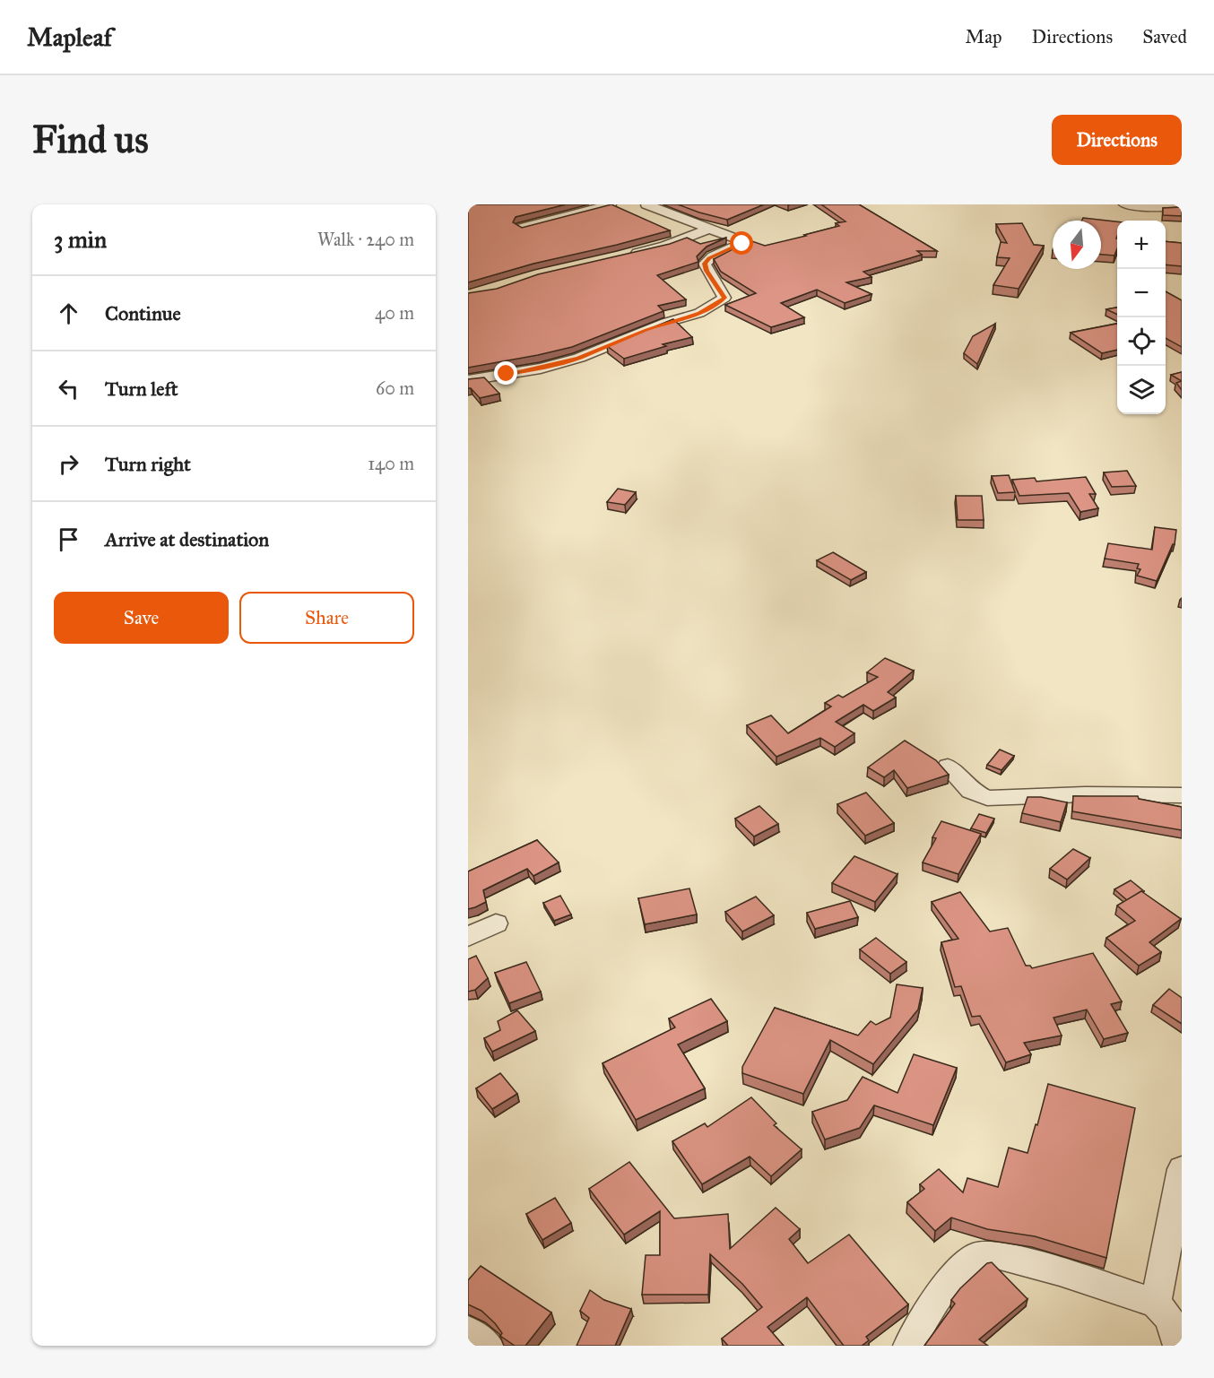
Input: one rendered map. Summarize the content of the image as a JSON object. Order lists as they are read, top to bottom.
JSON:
{
  "north": "bottom",
  "page": {
    "header": "Mapleaf",
    "nav": ["Map", "Directions", "Saved"],
    "buttons": [
      "Directions",
      ["Save", "Share"]
    ],
    "title": "Find us",
    "heading": ["3 min", "Walk · 240 m"],
    "map_buttons": ["+", "−"],
    "list": [
      ["Continue", "40 m"],
      ["Turn left", "60 m"],
      ["Turn right", "140 m"],
      "Arrive at destination"
    ]
  }
}
